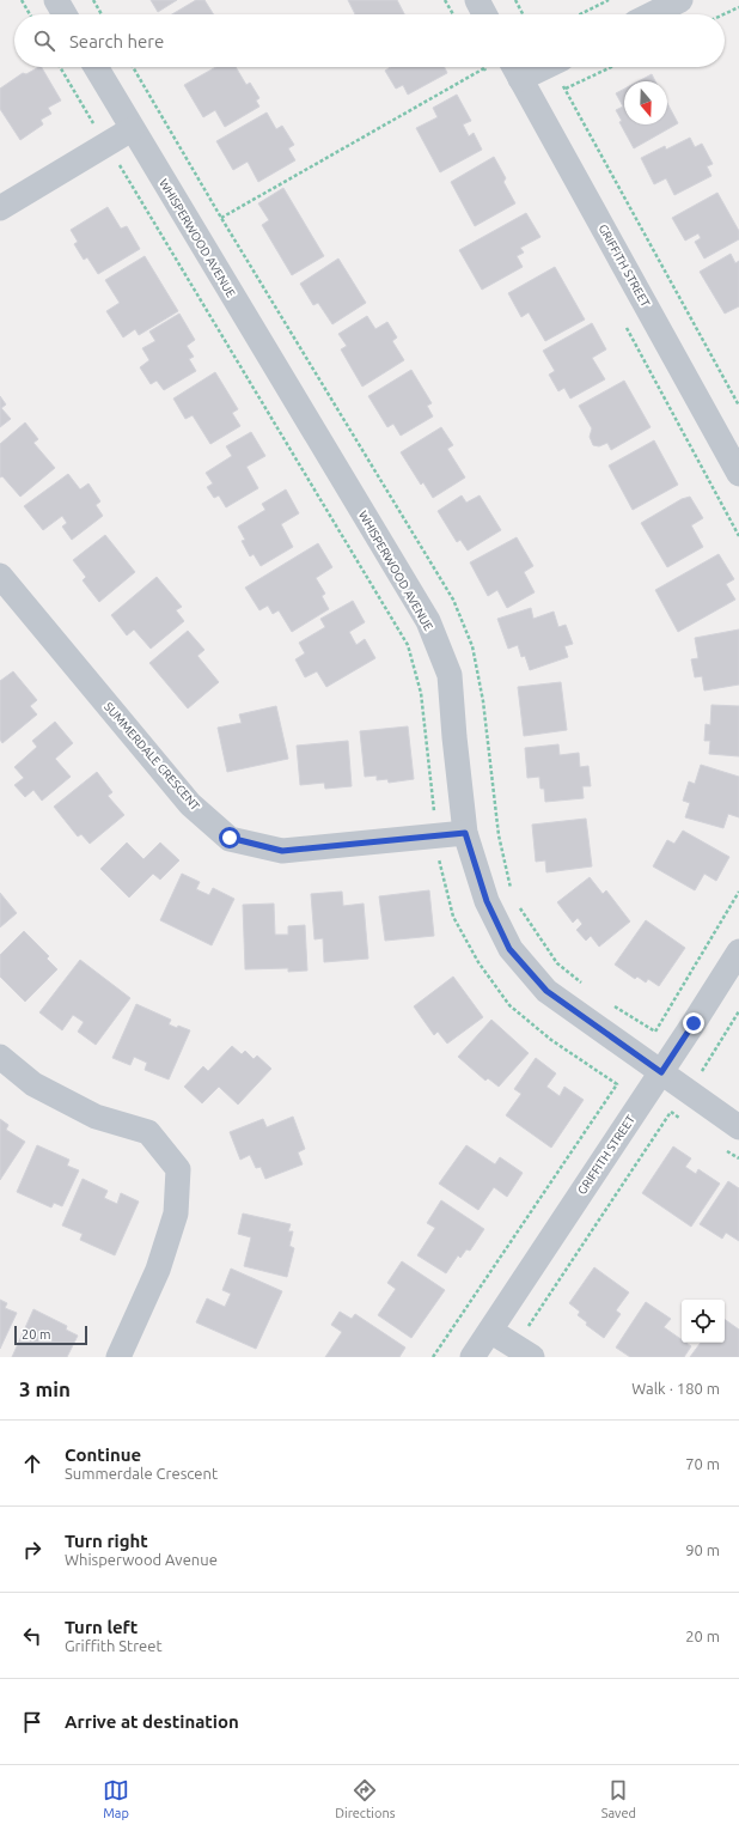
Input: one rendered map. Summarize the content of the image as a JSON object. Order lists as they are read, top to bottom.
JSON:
{
  "streets": {
    "street": ["WHISPERWOOD AVENUE", "GRIFFITH STREET", "SUMMERDALE CRESCENT"]
  },
  "crossings": [
    ["WHISPERWOOD AVENUE", "GRIFFITH STREET"],
    ["WHISPERWOOD AVENUE", "SUMMERDALE CRESCENT"]
  ],
  "scale_bar": "20 m",
  "north": "bottom",
  "page": {
    "search": "Search here",
    "scale": "20 m",
    "heading": ["3 min", "Walk · 180 m"],
    "list": [
      ["Continue", "Summerdale Crescent", "70 m"],
      ["Turn right", "Whisperwood Avenue", "90 m"],
      ["Turn left", "Griffith Street", "20 m"],
      "Arrive at destination"
    ],
    "nav": ["Map", "Directions", "Saved"]
  }
}
